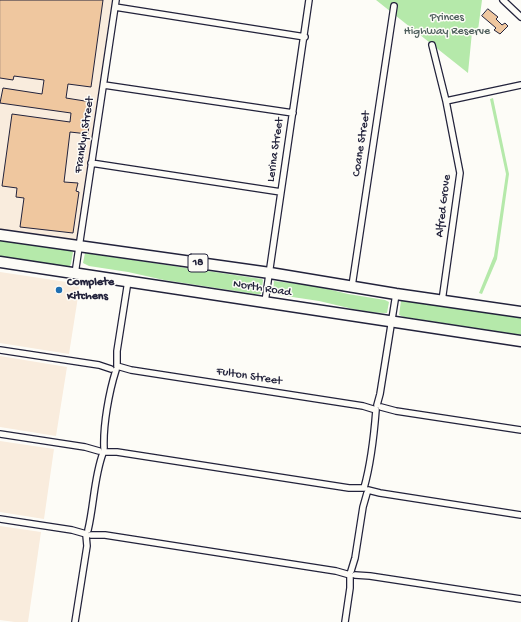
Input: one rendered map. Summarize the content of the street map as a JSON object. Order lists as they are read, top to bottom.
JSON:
{
  "streets": {
    "highway": ["18", "North Road"],
    "street": [
      "Franklyn Street",
      "Coane Street",
      "Lerina Street",
      "Alfred Grove",
      "Fulton Street"
    ]
  },
  "crossings": [
    ["Franklyn Street", "North Road"],
    ["Coane Street", "North Road"],
    ["Lerina Street", "North Road"],
    ["Alfred Grove", "North Road"]
  ],
  "parks": ["Princes Highway Reserve"],
  "places": ["Complete Kitchens"]
}
